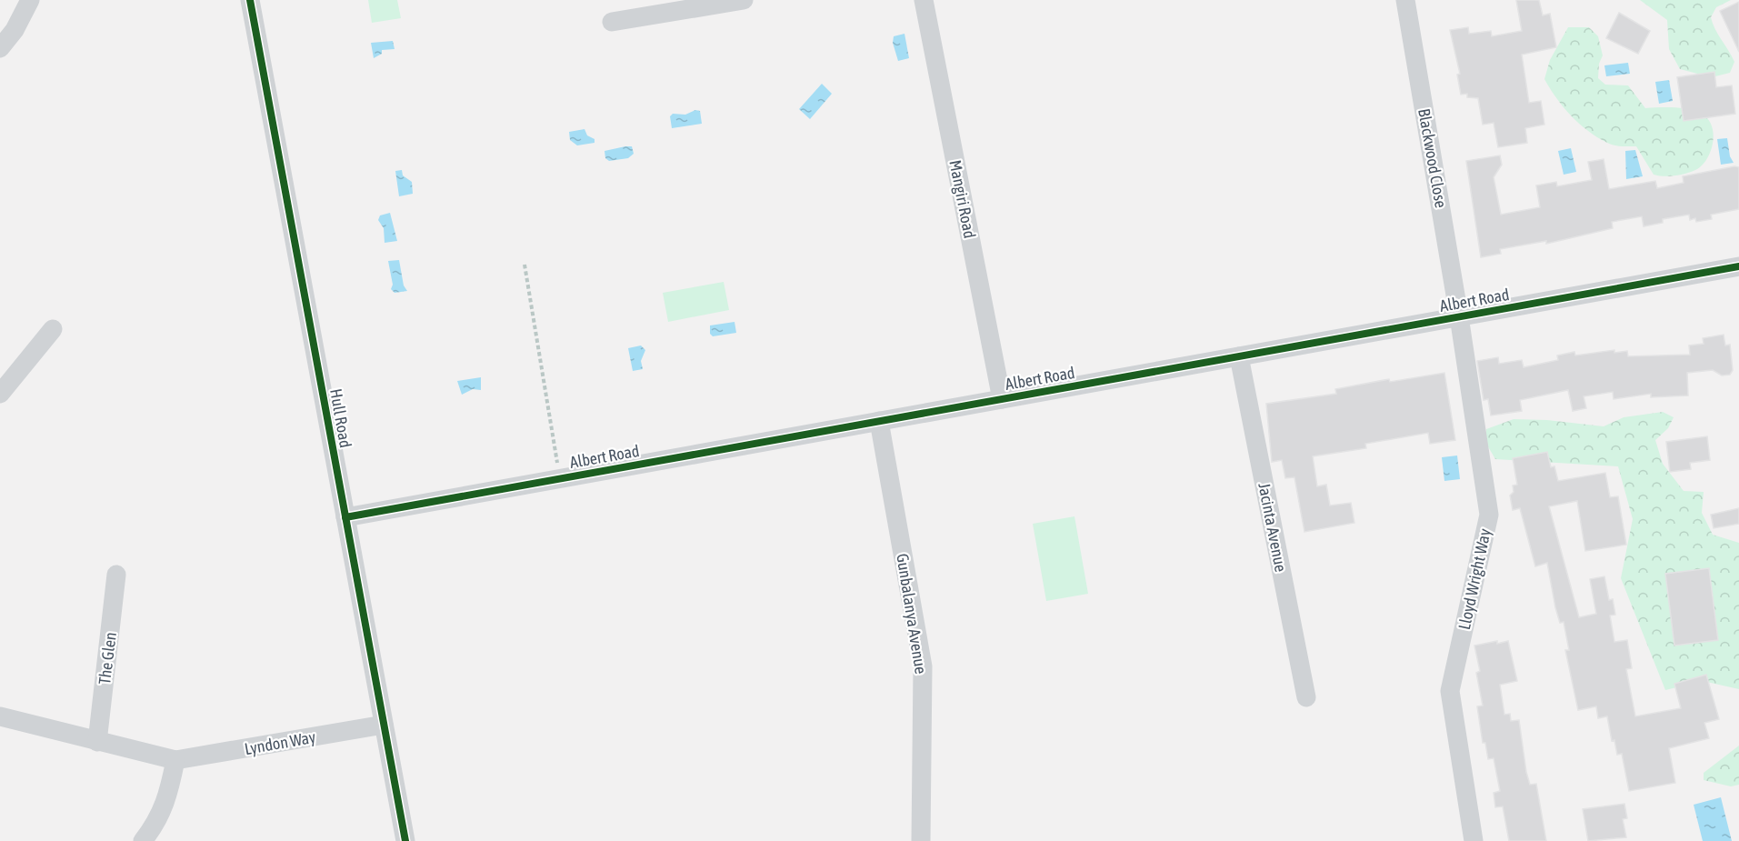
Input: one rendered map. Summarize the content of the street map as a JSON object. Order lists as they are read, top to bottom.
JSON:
{
  "streets": {
    "street": [
      "Blackwood Close",
      "Mangiri Road",
      "Albert Road",
      "Hull Road",
      "Jacinta Avenue",
      "Lloyd Wright Way",
      "Gunbalanya Avenue",
      "The Glen",
      "Lyndon Way"
    ]
  },
  "crossings": [
    ["Blackwood Close", "Albert Road"],
    ["Blackwood Close", "Lloyd Wright Way"],
    ["Mangiri Road", "Albert Road"],
    ["Albert Road", "Hull Road"],
    ["Albert Road", "Jacinta Avenue"],
    ["Albert Road", "Lloyd Wright Way"],
    ["Albert Road", "Gunbalanya Avenue"],
    ["Hull Road", "Lyndon Way"],
    ["The Glen", "Lyndon Way"]
  ]
}
